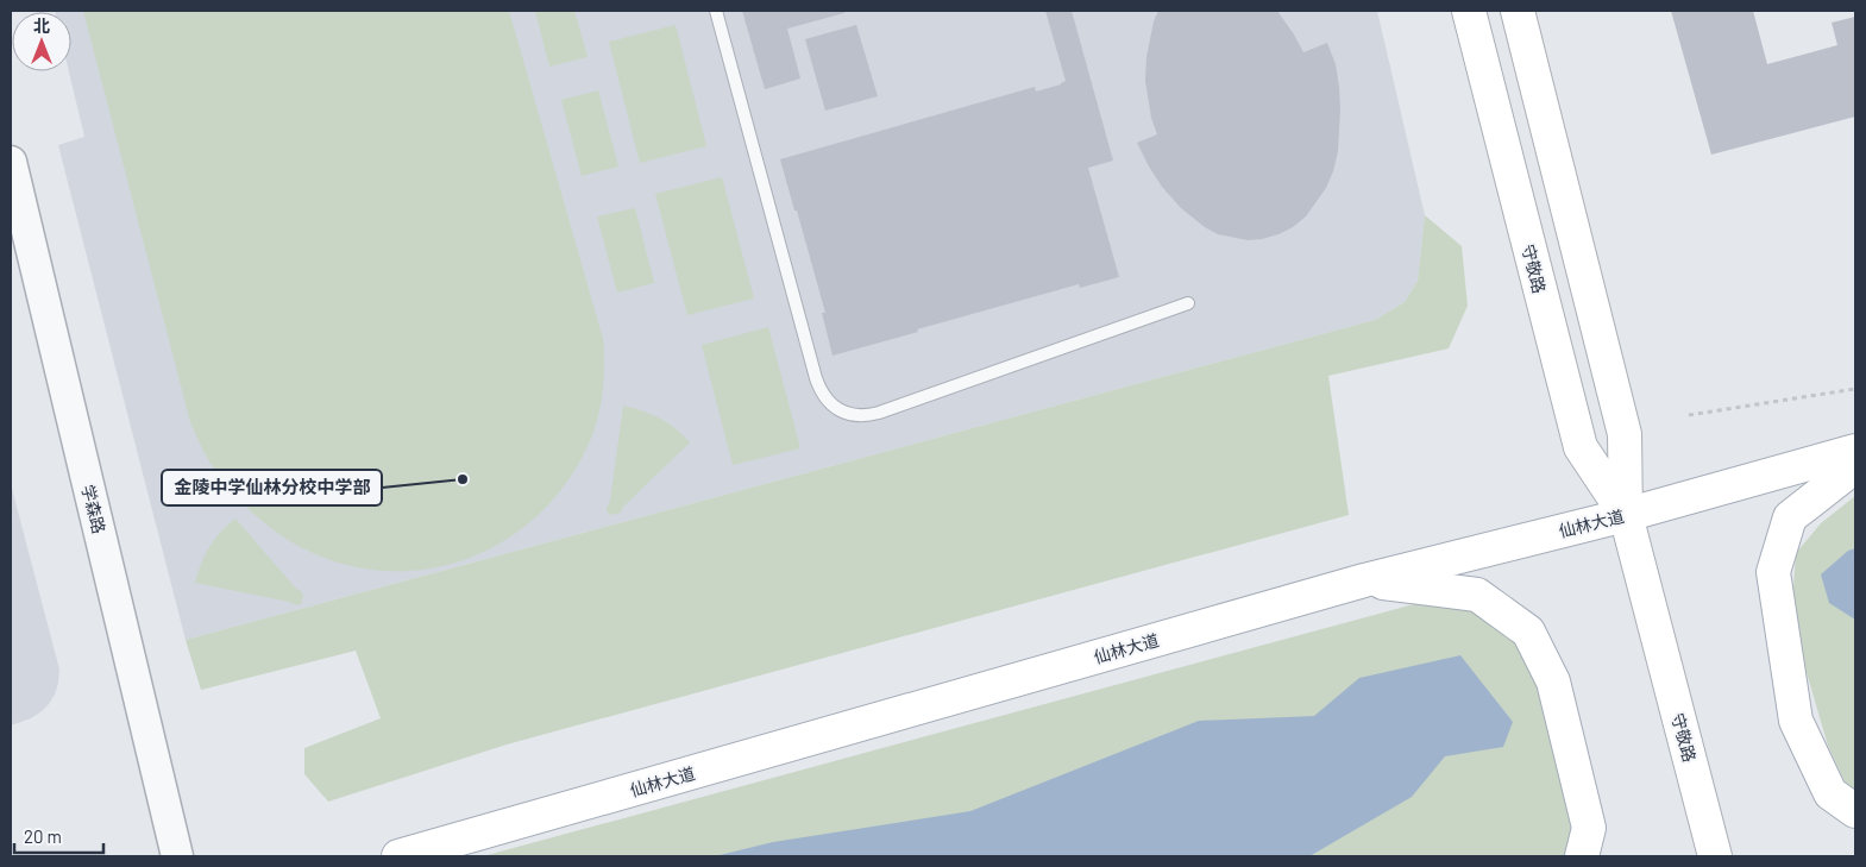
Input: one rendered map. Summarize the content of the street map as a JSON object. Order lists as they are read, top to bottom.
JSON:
{
  "streets": {
    "main road": ["守敬路", "仙林大道"],
    "street": ["学森路"]
  },
  "crossings": [
    ["守敬路", "仙林大道"]
  ],
  "places": ["金陵中学仙林分校中学部"],
  "scale_bar": "20 m",
  "north": "top"
}
